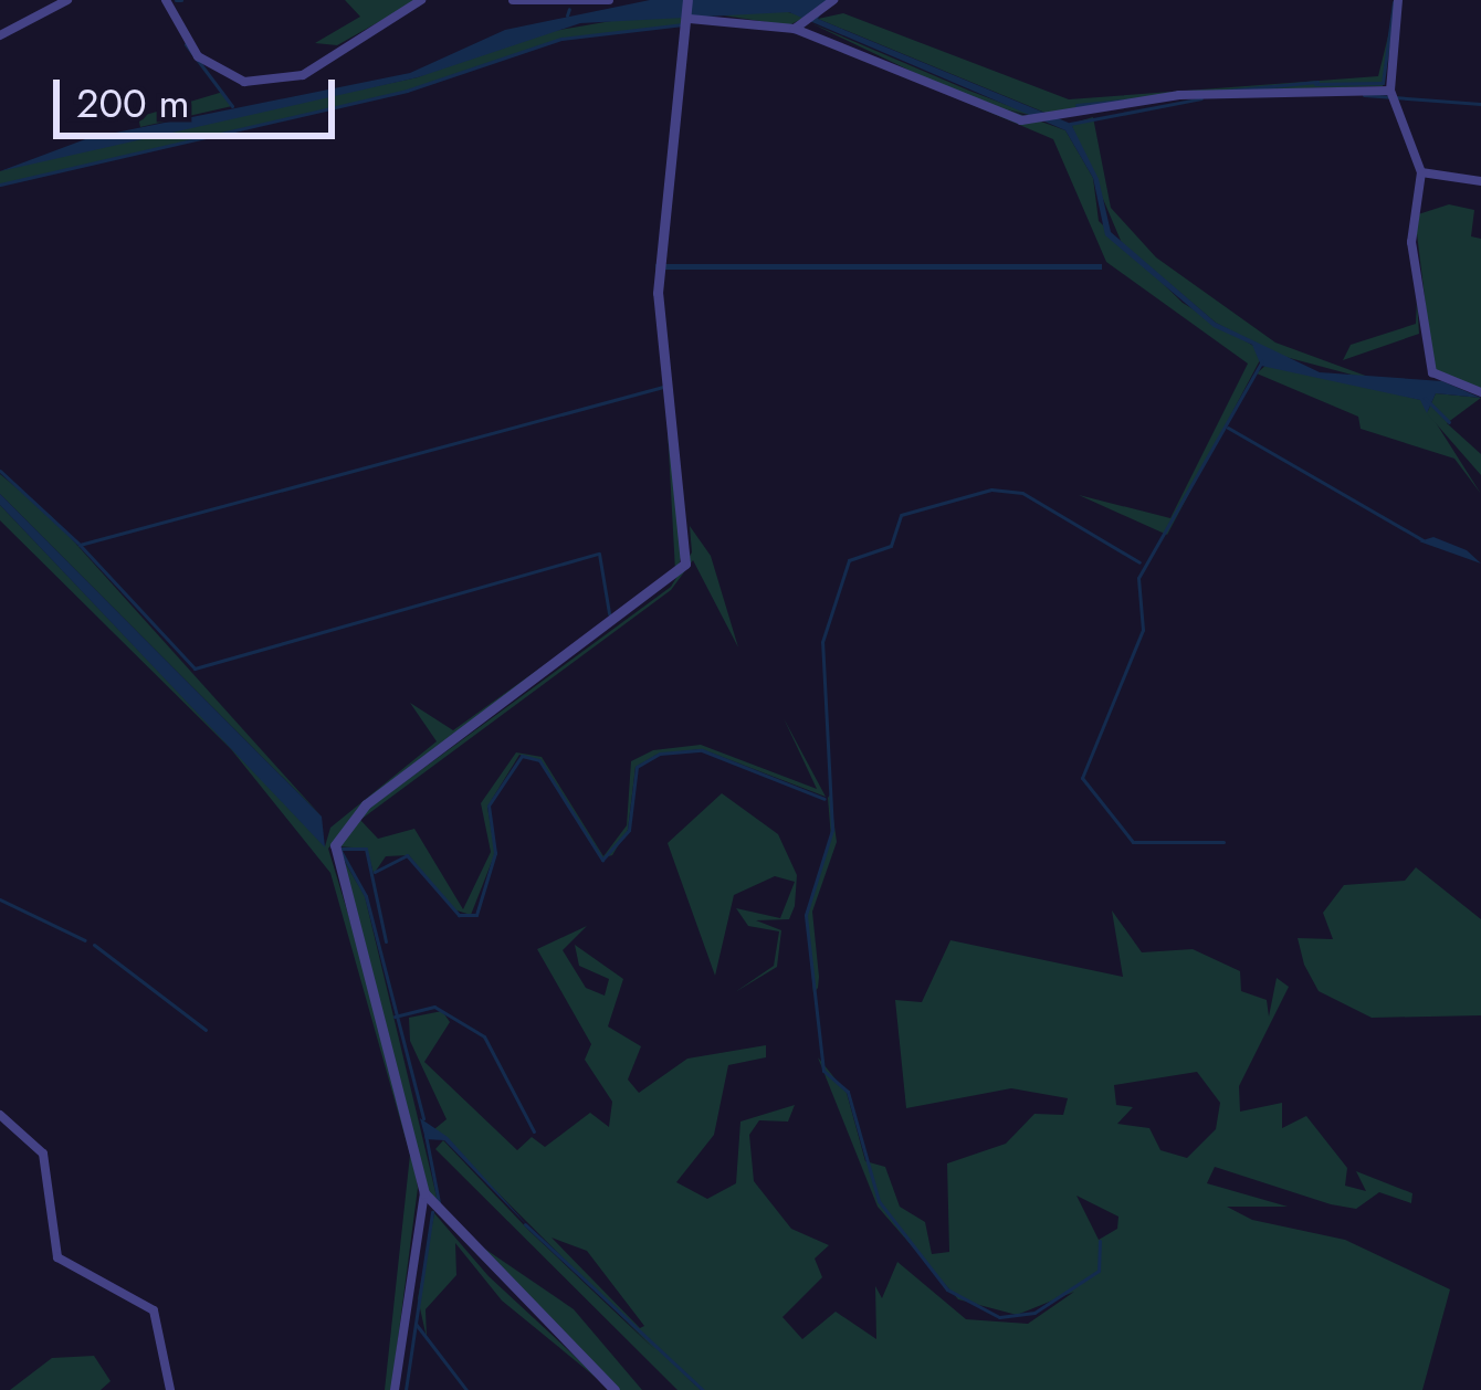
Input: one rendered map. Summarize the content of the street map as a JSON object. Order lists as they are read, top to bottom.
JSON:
{
  "scale_bar": "200 m"
}
